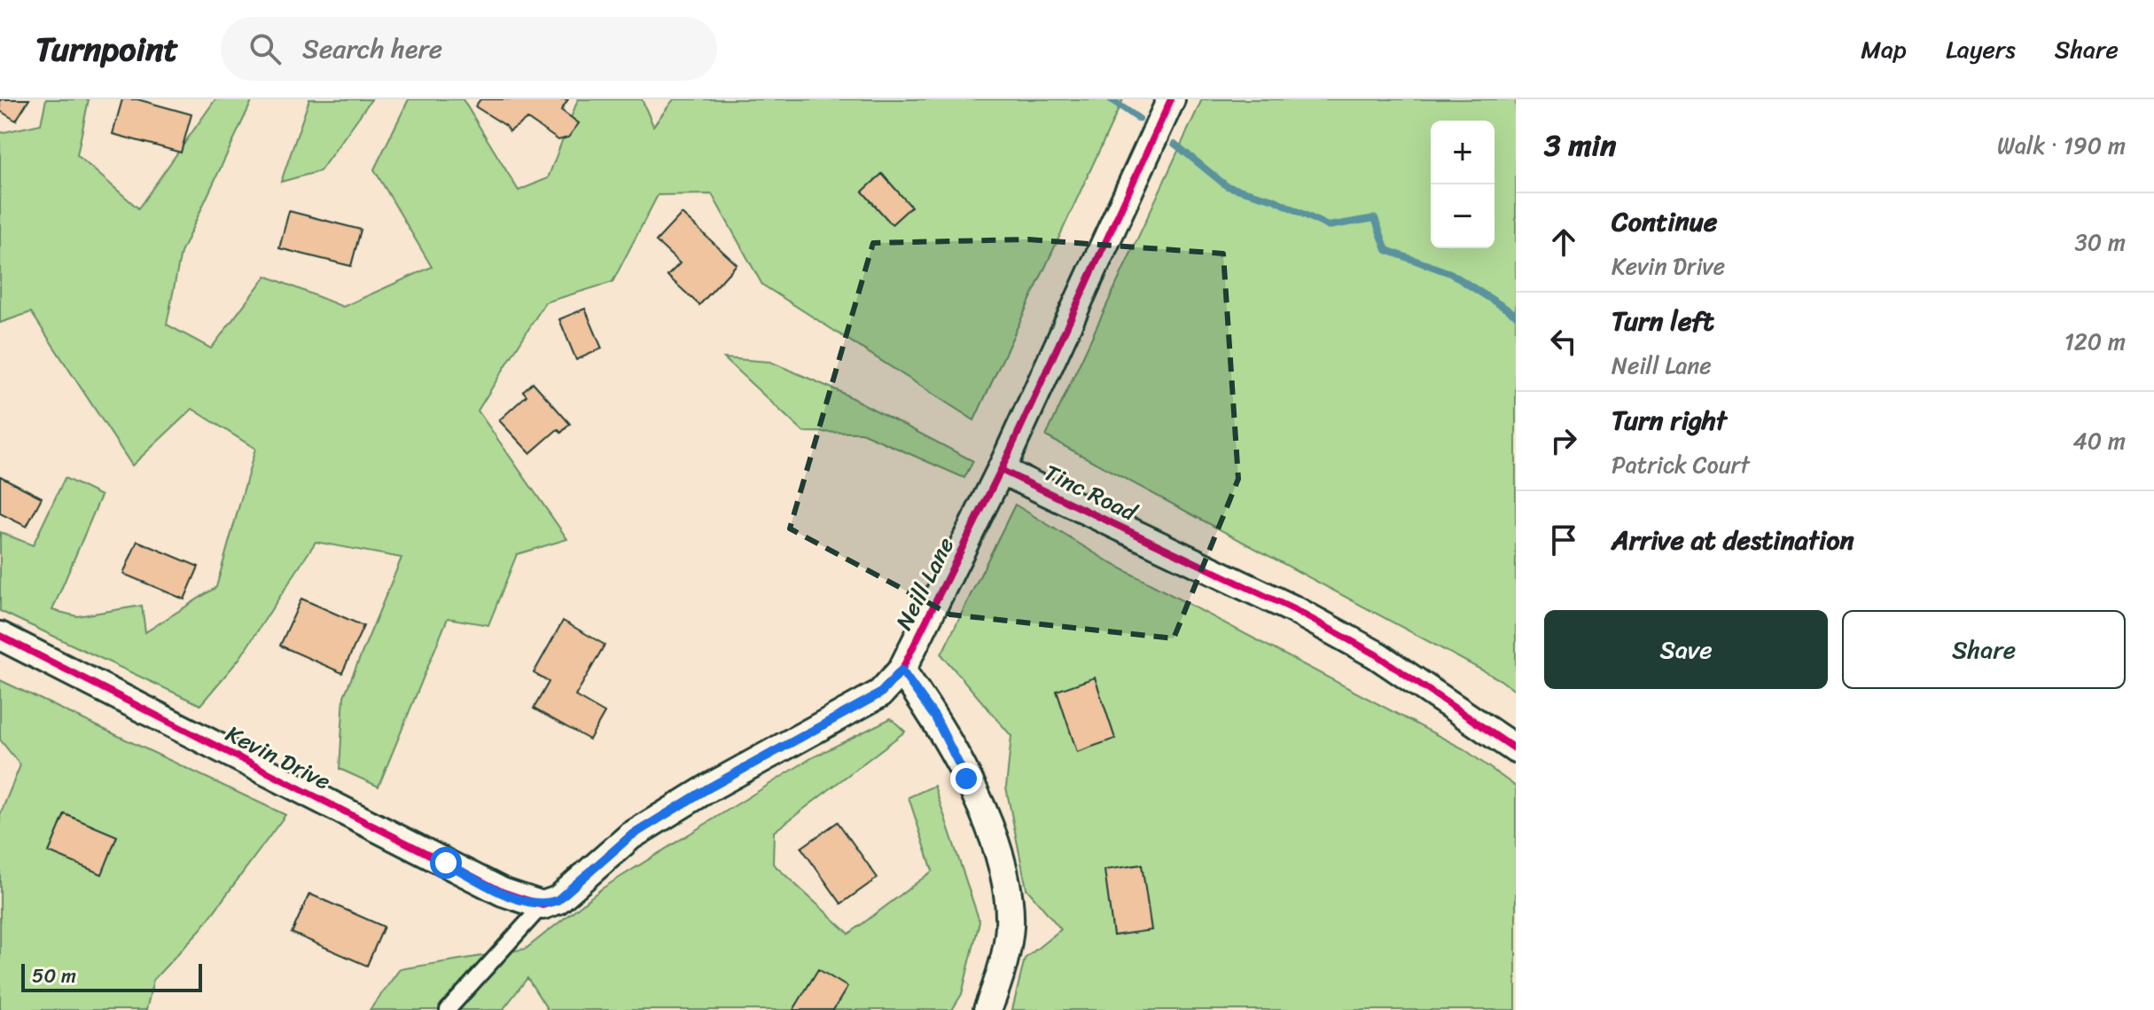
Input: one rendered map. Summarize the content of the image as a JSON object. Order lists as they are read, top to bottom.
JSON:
{
  "streets": {
    "street": ["Tinc Road", "Neill Lane", "Kevin Drive"]
  },
  "crossings": [
    ["Tinc Road", "Neill Lane"],
    ["Neill Lane", "Kevin Drive"]
  ],
  "scale_bar": "50 m",
  "page": {
    "header": "Turnpoint",
    "search": "Search here",
    "nav": ["Map", "Layers", "Share"],
    "heading": ["3 min", "Walk · 190 m"],
    "map_buttons": ["+", "−"],
    "list": [
      ["Continue", "Kevin Drive", "30 m"],
      ["Turn left", "Neill Lane", "120 m"],
      ["Turn right", "Patrick Court", "40 m"],
      "Arrive at destination"
    ],
    "buttons": ["Save", "Share"],
    "scale": "50 m"
  }
}
